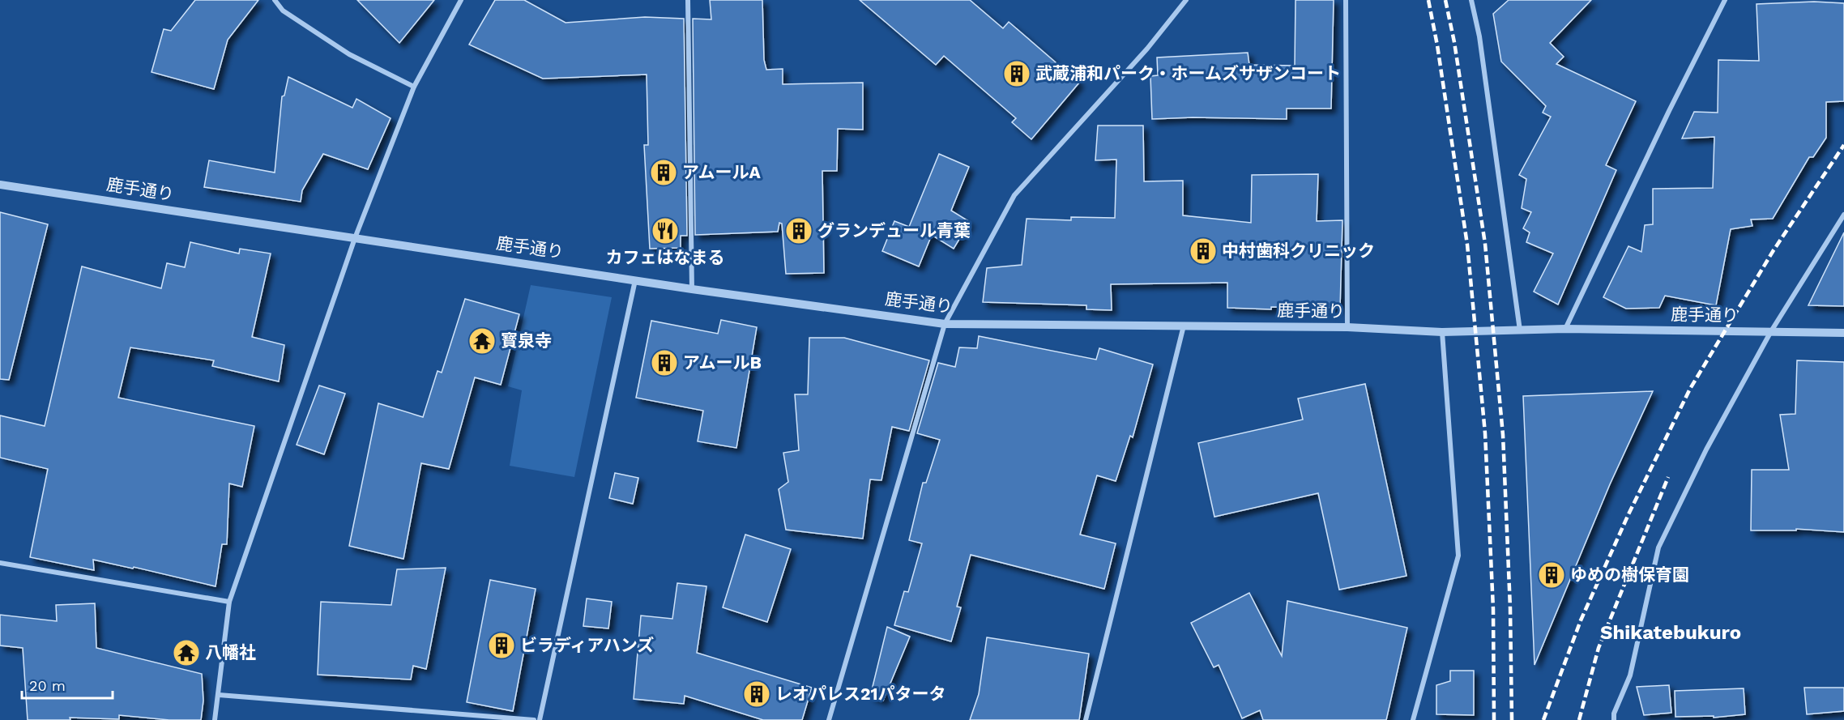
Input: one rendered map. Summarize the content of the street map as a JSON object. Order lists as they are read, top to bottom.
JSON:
{
  "streets": {
    "street": ["鹿手通り"]
  },
  "districts": ["Shikatebukuro"],
  "places": {
    "building": [
      "武蔵浦和パーク・ホームズサザンコート",
      "アムールA",
      "グランデュール青葉",
      "中村歯科クリニック",
      "アムールB",
      "ゆめの樹保育園",
      "ビラディアハンズ",
      "レオパレス21パタータ"
    ],
    "restaurant": ["カフェはなまる"],
    "temple": ["寳泉寺", "八幡社"]
  },
  "scale_bar": "20 m"
}
